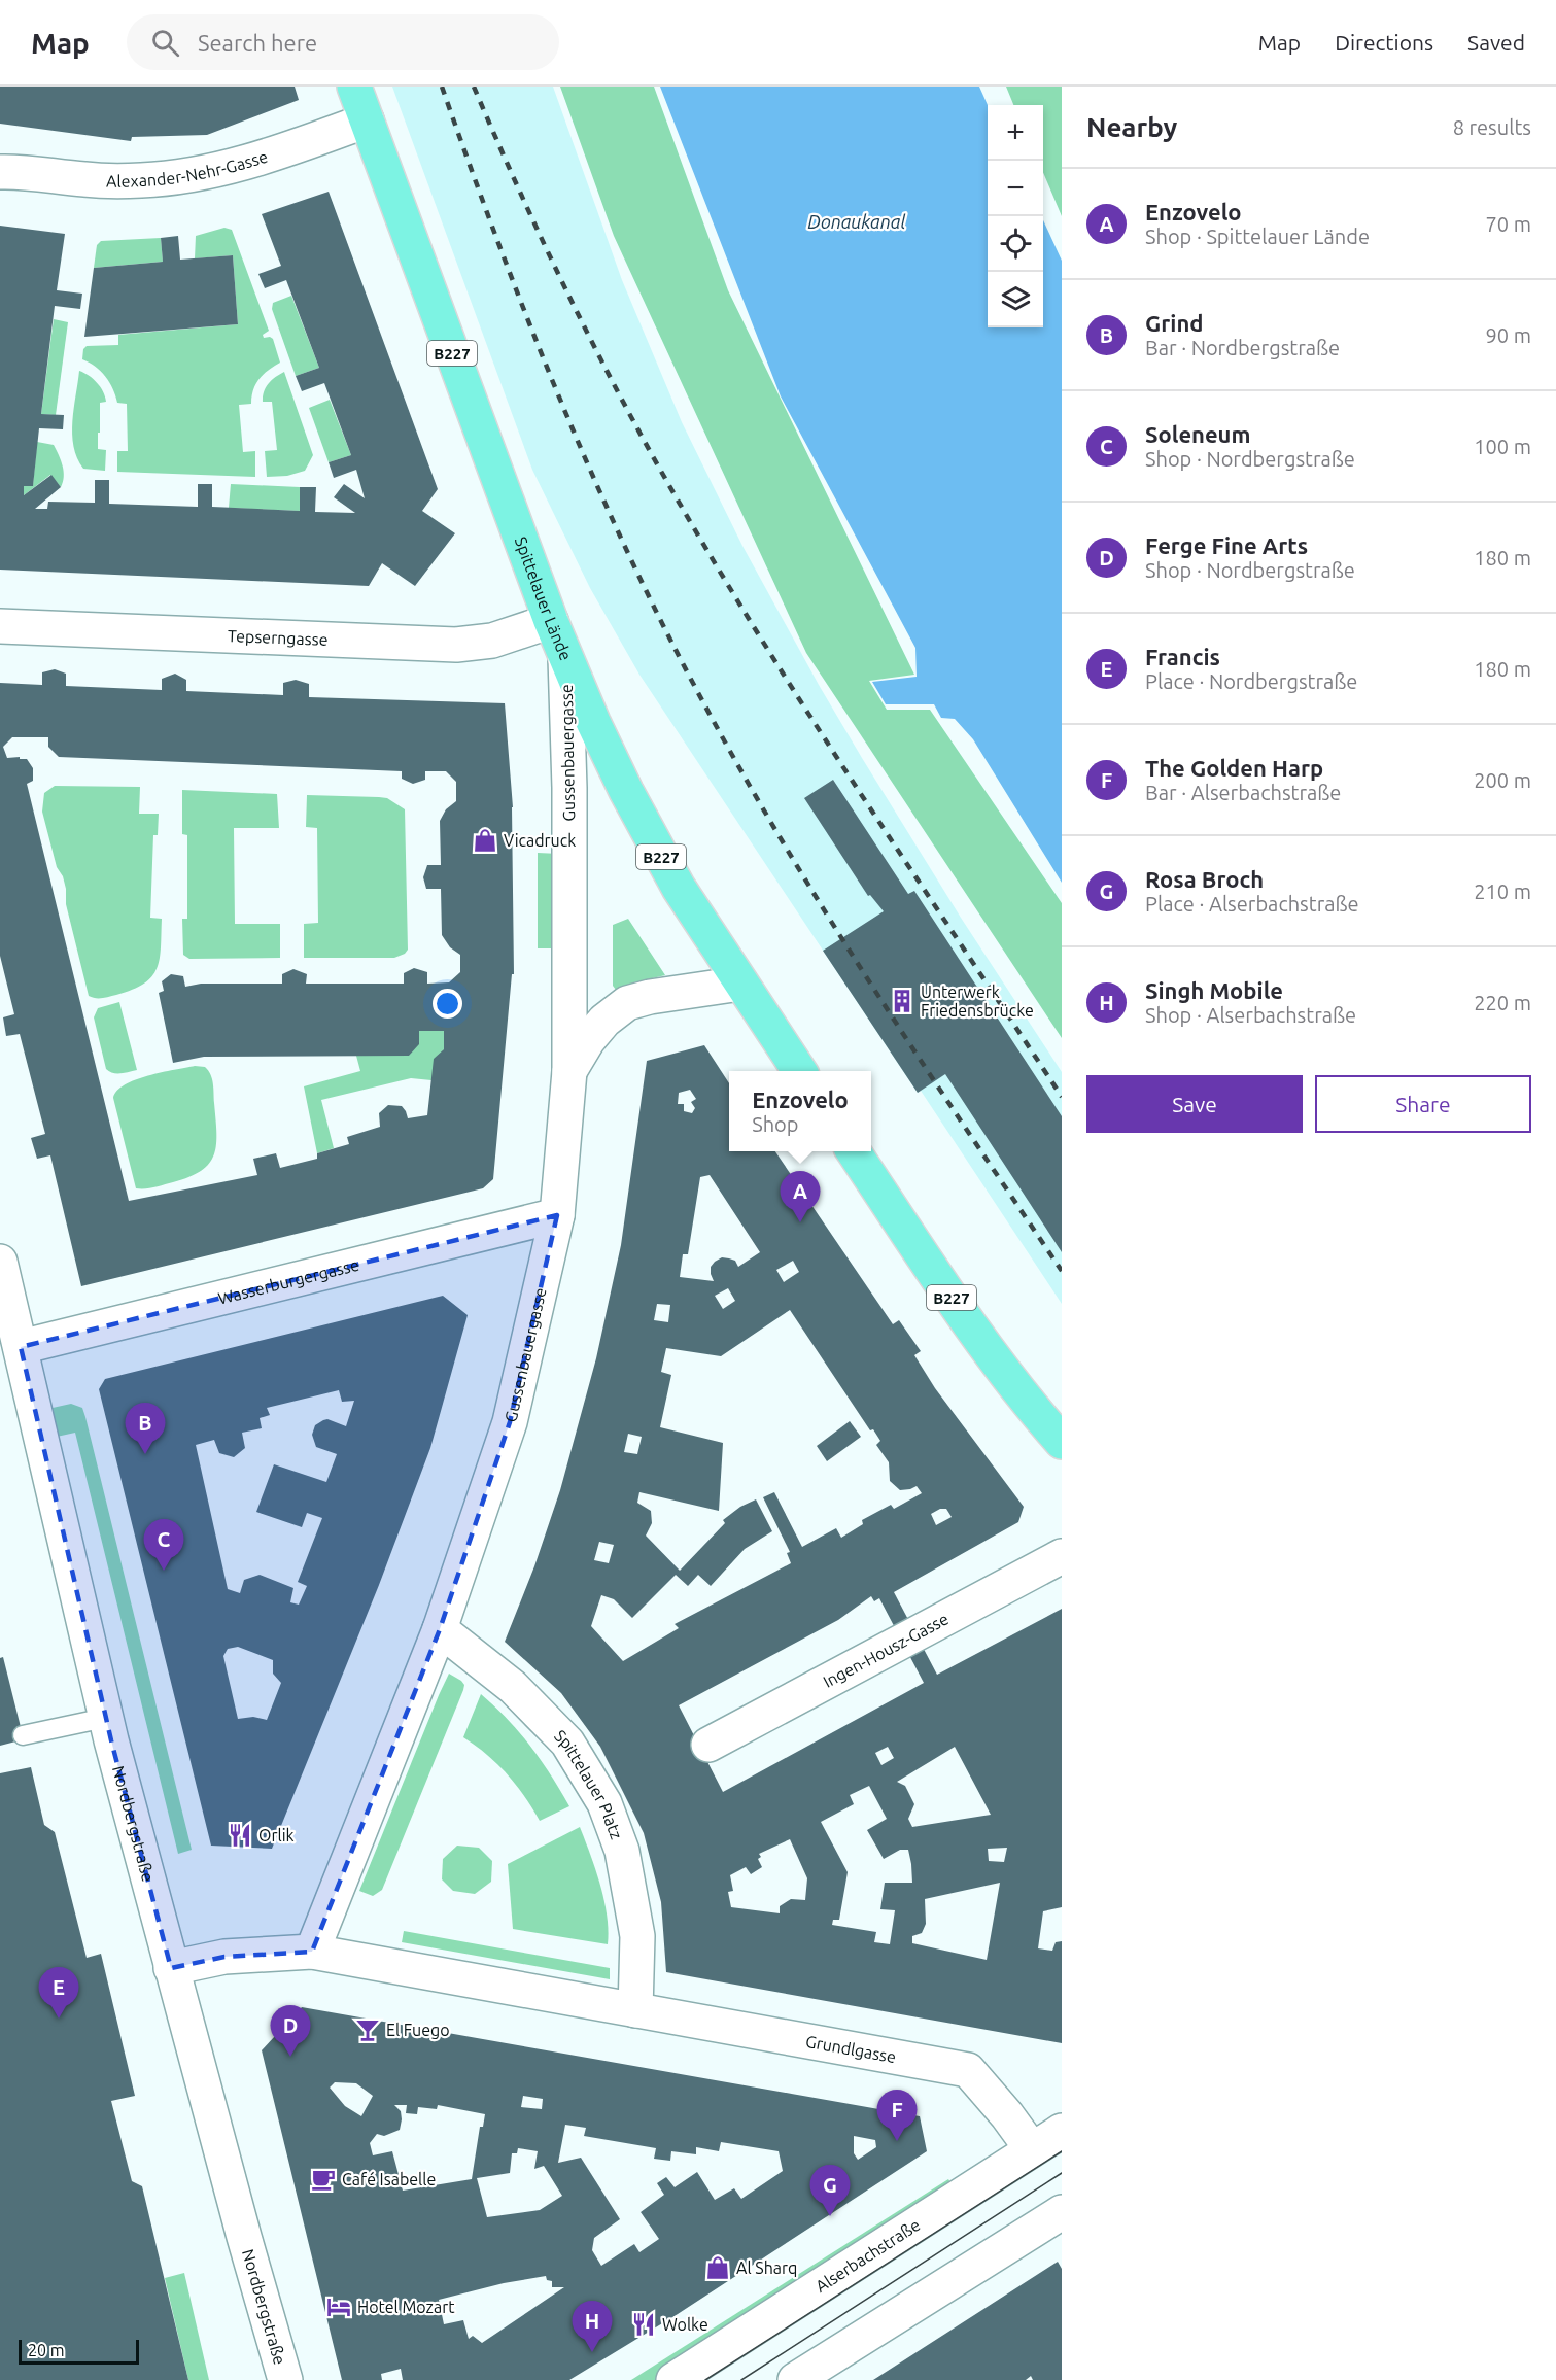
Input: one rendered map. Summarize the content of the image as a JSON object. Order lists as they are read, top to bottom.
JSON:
{
  "streets": {
    "main road": ["B227", "Spittelauer Lände"],
    "street": [
      "Alexander-Nehr-Gasse",
      "Tepserngasse",
      "Gussenbauergasse",
      "Wasserburgergasse",
      "Ingen-Housz-Gasse",
      "Spittelauer Platz",
      "Nordbergstraße",
      "Grundlgasse",
      "Alserbachstraße"
    ]
  },
  "crossings": [
    ["Alexander-Nehr-Gasse", "Spittelauer Lände"],
    ["Spittelauer Lände", "Tepserngasse"],
    ["Spittelauer Lände", "Gussenbauergasse"],
    ["Gussenbauergasse", "Wasserburgergasse"],
    ["Gussenbauergasse", "Spittelauer Platz"],
    ["Wasserburgergasse", "Nordbergstraße"],
    ["Spittelauer Platz", "Grundlgasse"],
    ["Grundlgasse", "Alserbachstraße"]
  ],
  "water": ["Donaukanal"],
  "places": {
    "shop": ["Vicadruck", "Al Sharq"],
    "building": ["Unterwerk Friedensbrücke"],
    "restaurant": ["Orlik", "Wolke"],
    "bar": ["El Fuego"],
    "cafe": ["Café Isabelle"],
    "hotel": ["Hotel Mozart"]
  },
  "scale_bar": "20 m",
  "page": {
    "header": "Map",
    "search": "Search here",
    "nav": ["Map", "Directions", "Saved"],
    "heading": ["Nearby", "8 results"],
    "map_buttons": ["+", "−"],
    "list": [
      {
        "mark": "A",
        "name": "Enzovelo",
        "note": "Shop · Spittelauer Lände",
        "value": "70 m"
      },
      {
        "mark": "B",
        "name": "Grind",
        "note": "Bar · Nordbergstraße",
        "value": "90 m"
      },
      {
        "mark": "C",
        "name": "Soleneum",
        "note": "Shop · Nordbergstraße",
        "value": "100 m"
      },
      {
        "mark": "D",
        "name": "Ferge Fine Arts",
        "note": "Shop · Nordbergstraße",
        "value": "180 m"
      },
      {
        "mark": "E",
        "name": "Francis",
        "note": "Place · Nordbergstraße",
        "value": "180 m"
      },
      {
        "mark": "F",
        "name": "The Golden Harp",
        "note": "Bar · Alserbachstraße",
        "value": "200 m"
      },
      {
        "mark": "G",
        "name": "Rosa Broch",
        "note": "Place · Alserbachstraße",
        "value": "210 m"
      },
      {
        "mark": "H",
        "name": "Singh Mobile",
        "note": "Shop · Alserbachstraße",
        "value": "220 m"
      }
    ],
    "buttons": ["Save", "Share"],
    "popup": ["Enzovelo", "Shop"],
    "pins": [
      "A",
      "B",
      "C",
      "E",
      "D",
      "F",
      "G",
      "H"
    ],
    "scale": "20 m"
  }
}
